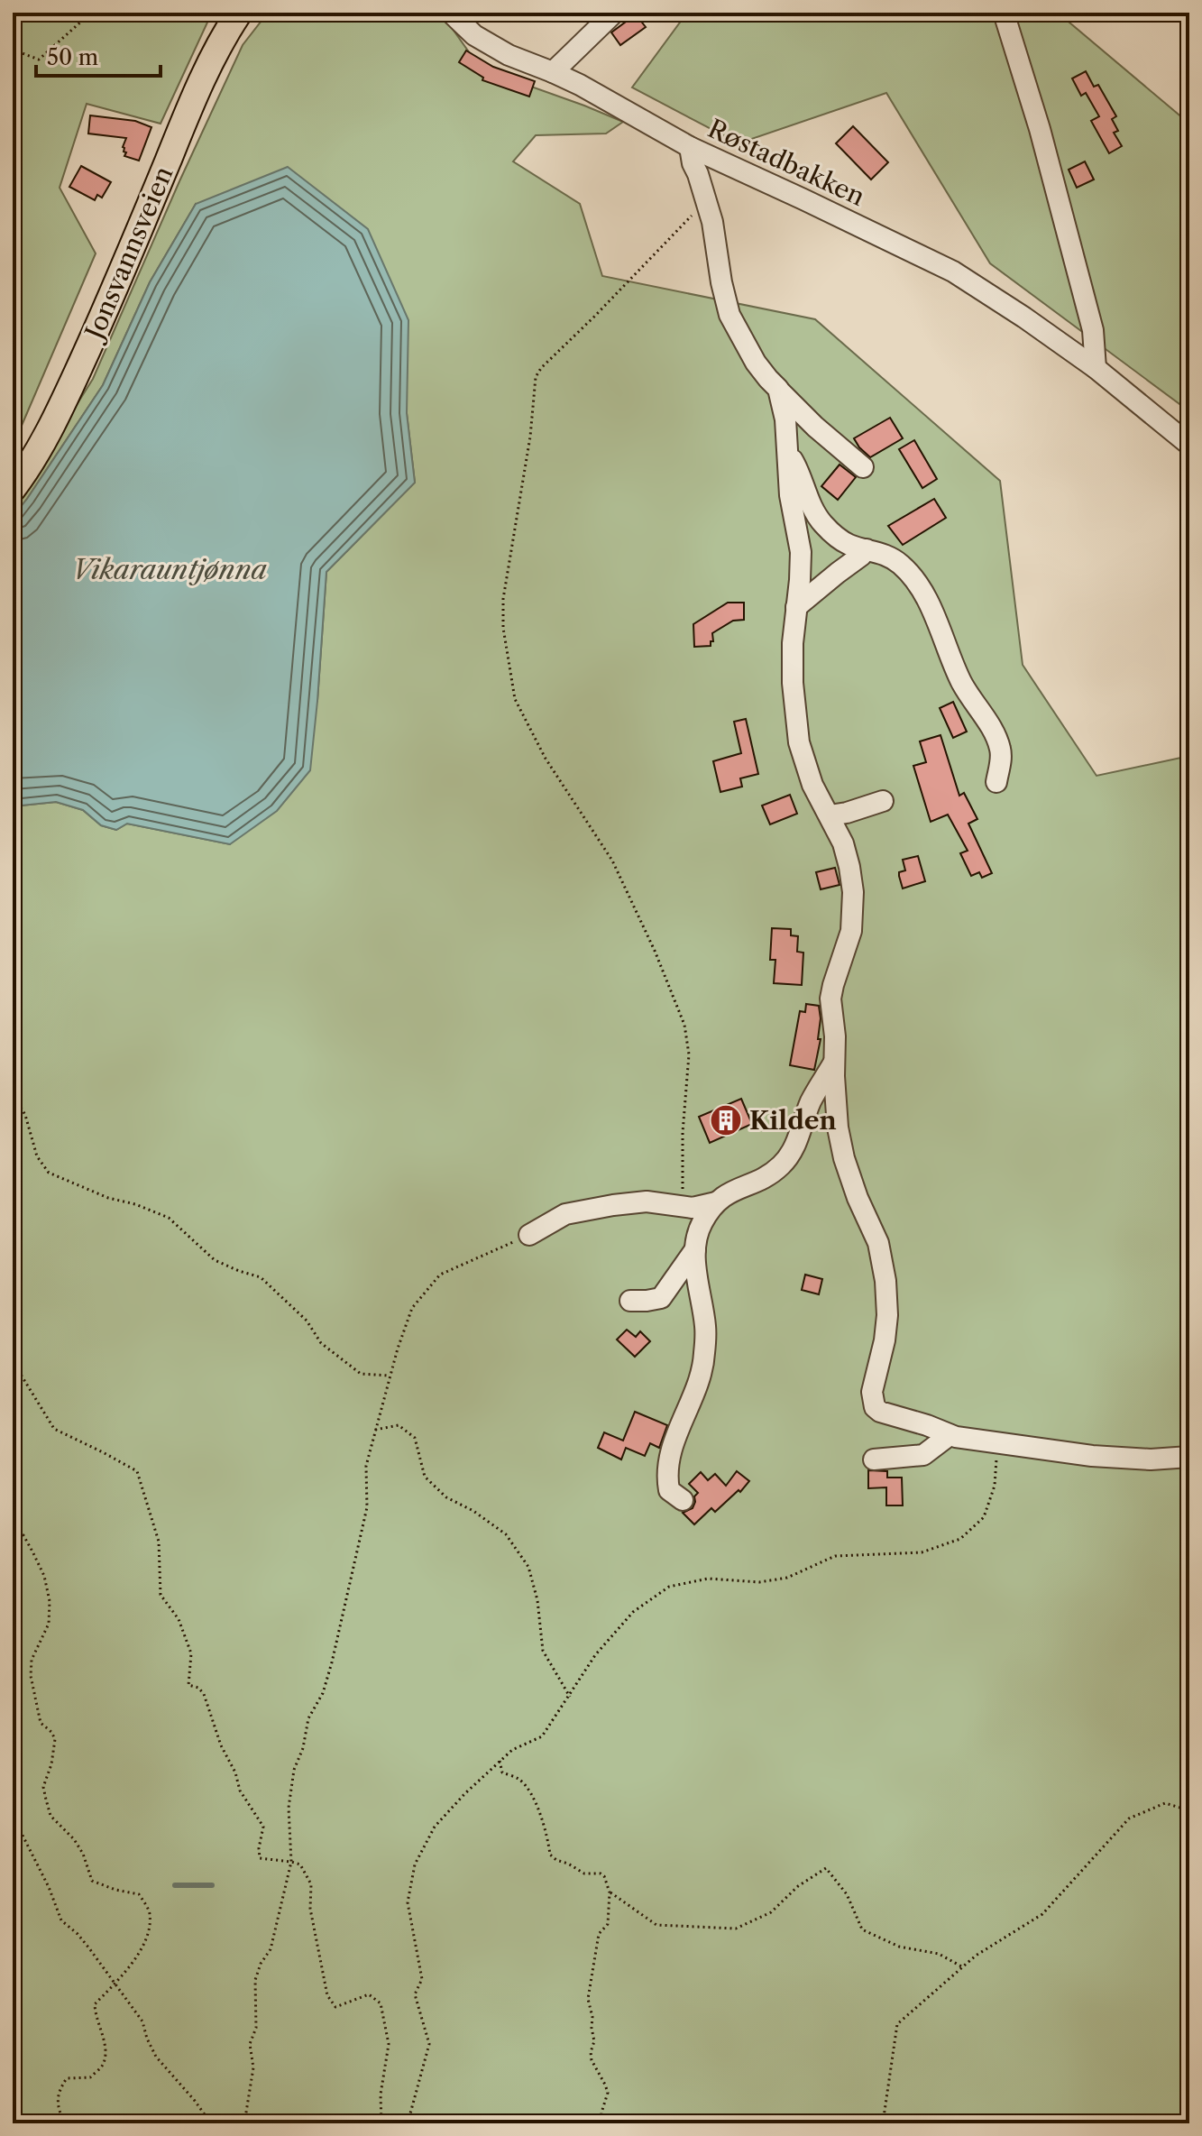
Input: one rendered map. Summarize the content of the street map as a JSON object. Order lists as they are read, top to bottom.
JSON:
{
  "streets": {
    "main road": ["Jonsvannsveien"],
    "street": ["Røstadbakken"]
  },
  "water": ["Vikarauntjønna"],
  "places": {
    "building": ["Kilden"]
  },
  "scale_bar": "50 m"
}
